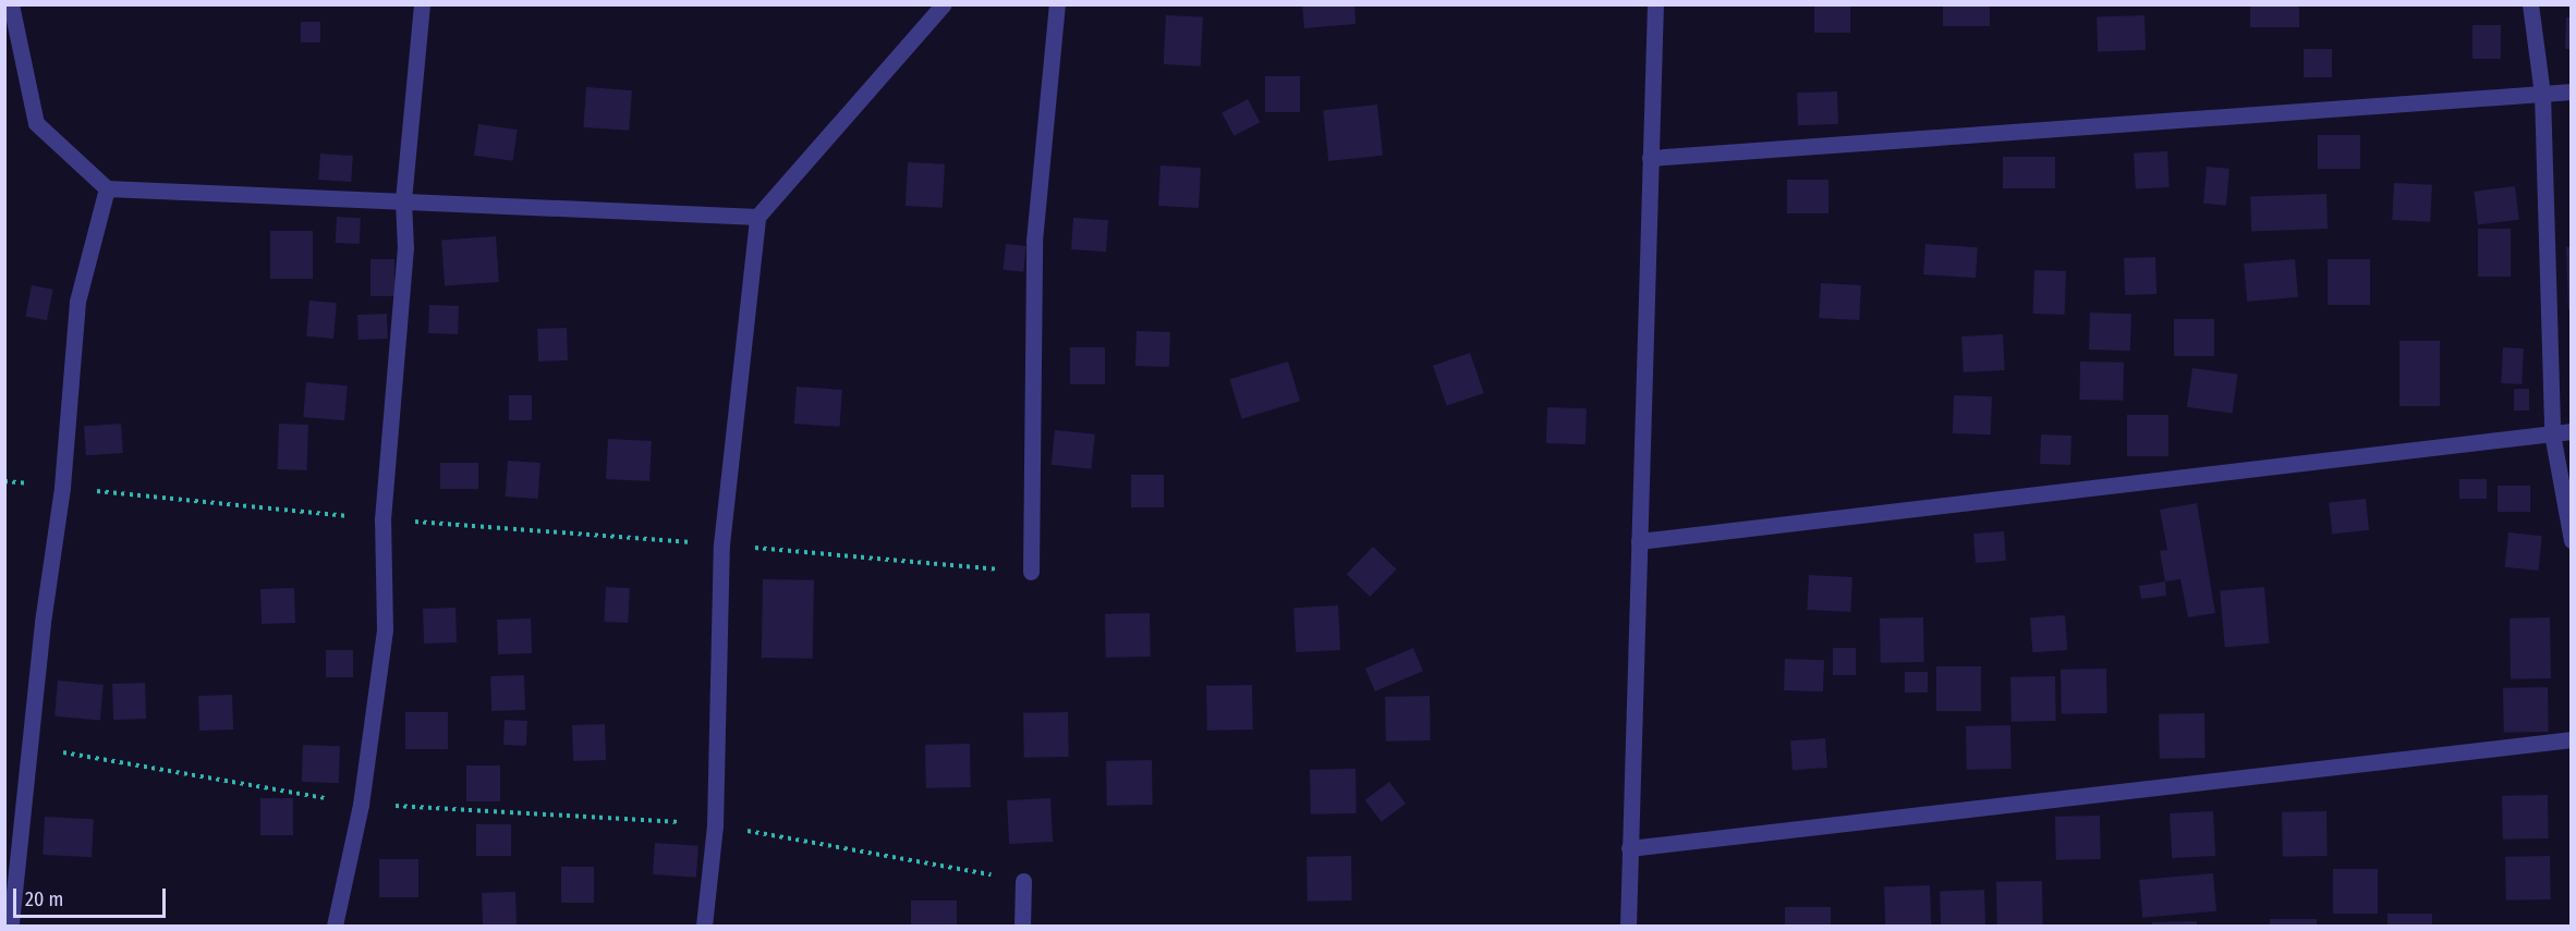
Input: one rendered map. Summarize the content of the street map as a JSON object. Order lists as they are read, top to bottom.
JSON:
{
  "scale_bar": "20 m"
}
